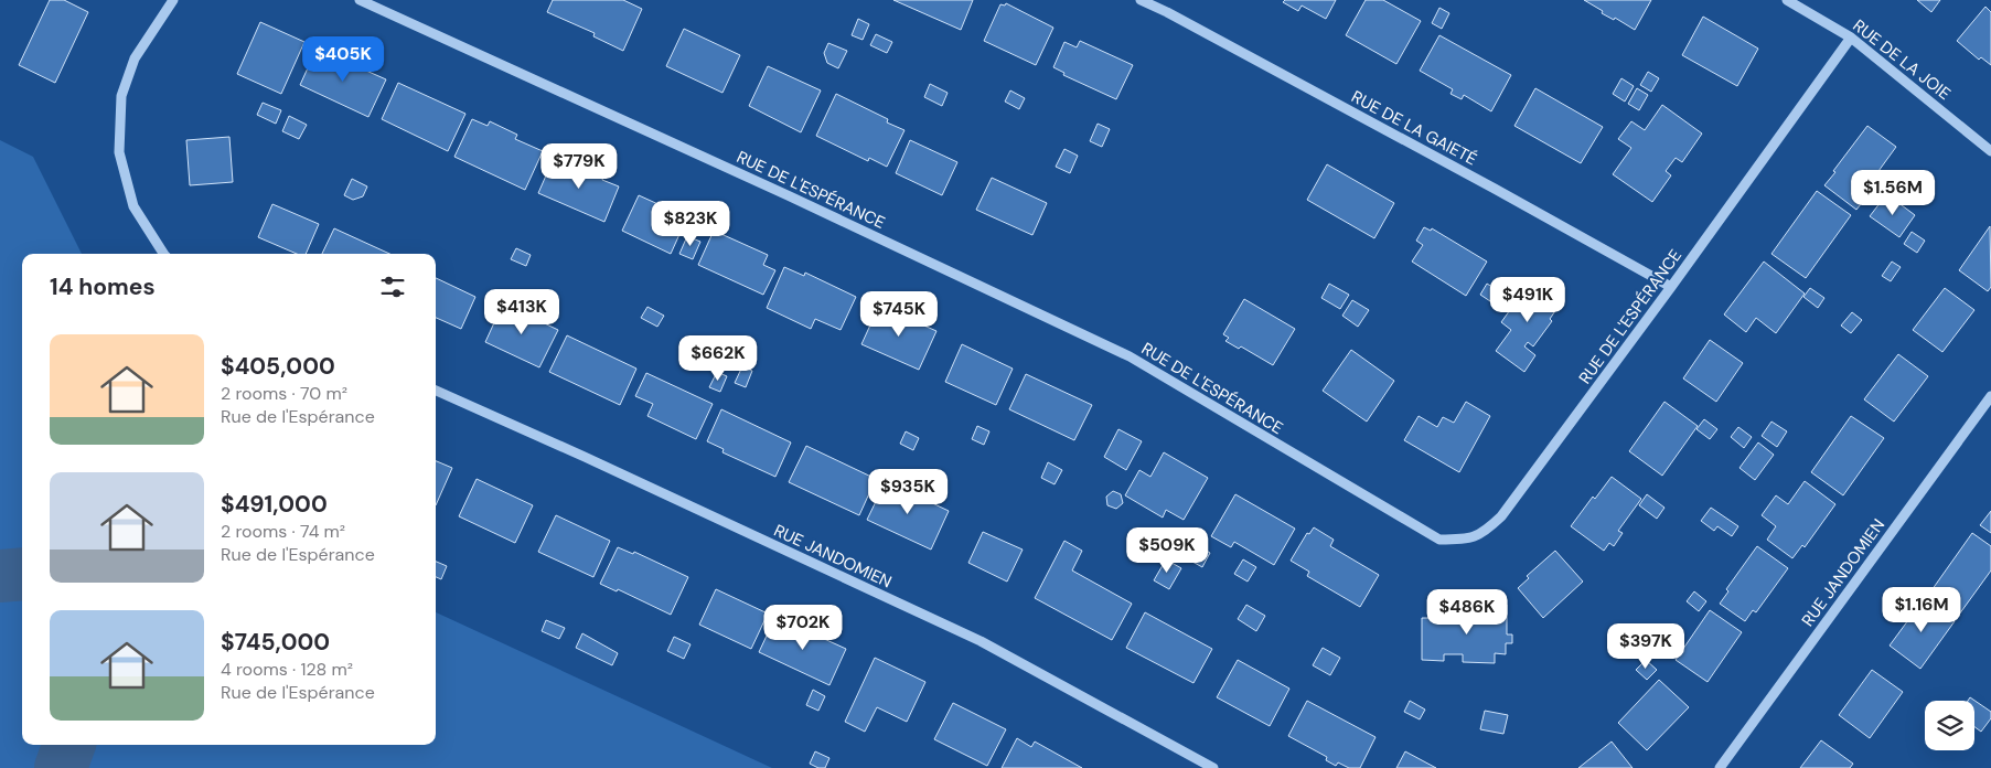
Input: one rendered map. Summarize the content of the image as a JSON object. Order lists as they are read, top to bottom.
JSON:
{
  "streets": {
    "street": [
      "RUE DE LA JOIE",
      "RUE DE LA GAIETÉ",
      "RUE DE L'ESPÉRANCE",
      "RUE JANDOMIEN"
    ]
  },
  "crossings": [
    ["RUE DE LA JOIE", "RUE DE L'ESPÉRANCE"],
    ["RUE DE LA GAIETÉ", "RUE DE L'ESPÉRANCE"]
  ],
  "page": {
    "price": [
      "$405K",
      "$779K",
      "$1.56M",
      "$823K",
      "$491K",
      "$413K",
      "$745K",
      "$662K",
      "$935K",
      "$509K",
      "$1.16M",
      "$486K",
      "$702K",
      "$397K"
    ],
    "heading": "14 homes",
    "list": [
      {
        "name": "$405,000",
        "note": "2 rooms · 70 m² · Rue de l'Espérance"
      },
      {
        "name": "$491,000",
        "note": "2 rooms · 74 m² · Rue de l'Espérance"
      },
      {
        "name": "$745,000",
        "note": "4 rooms · 128 m² · Rue de l'Espérance"
      }
    ]
  }
}
